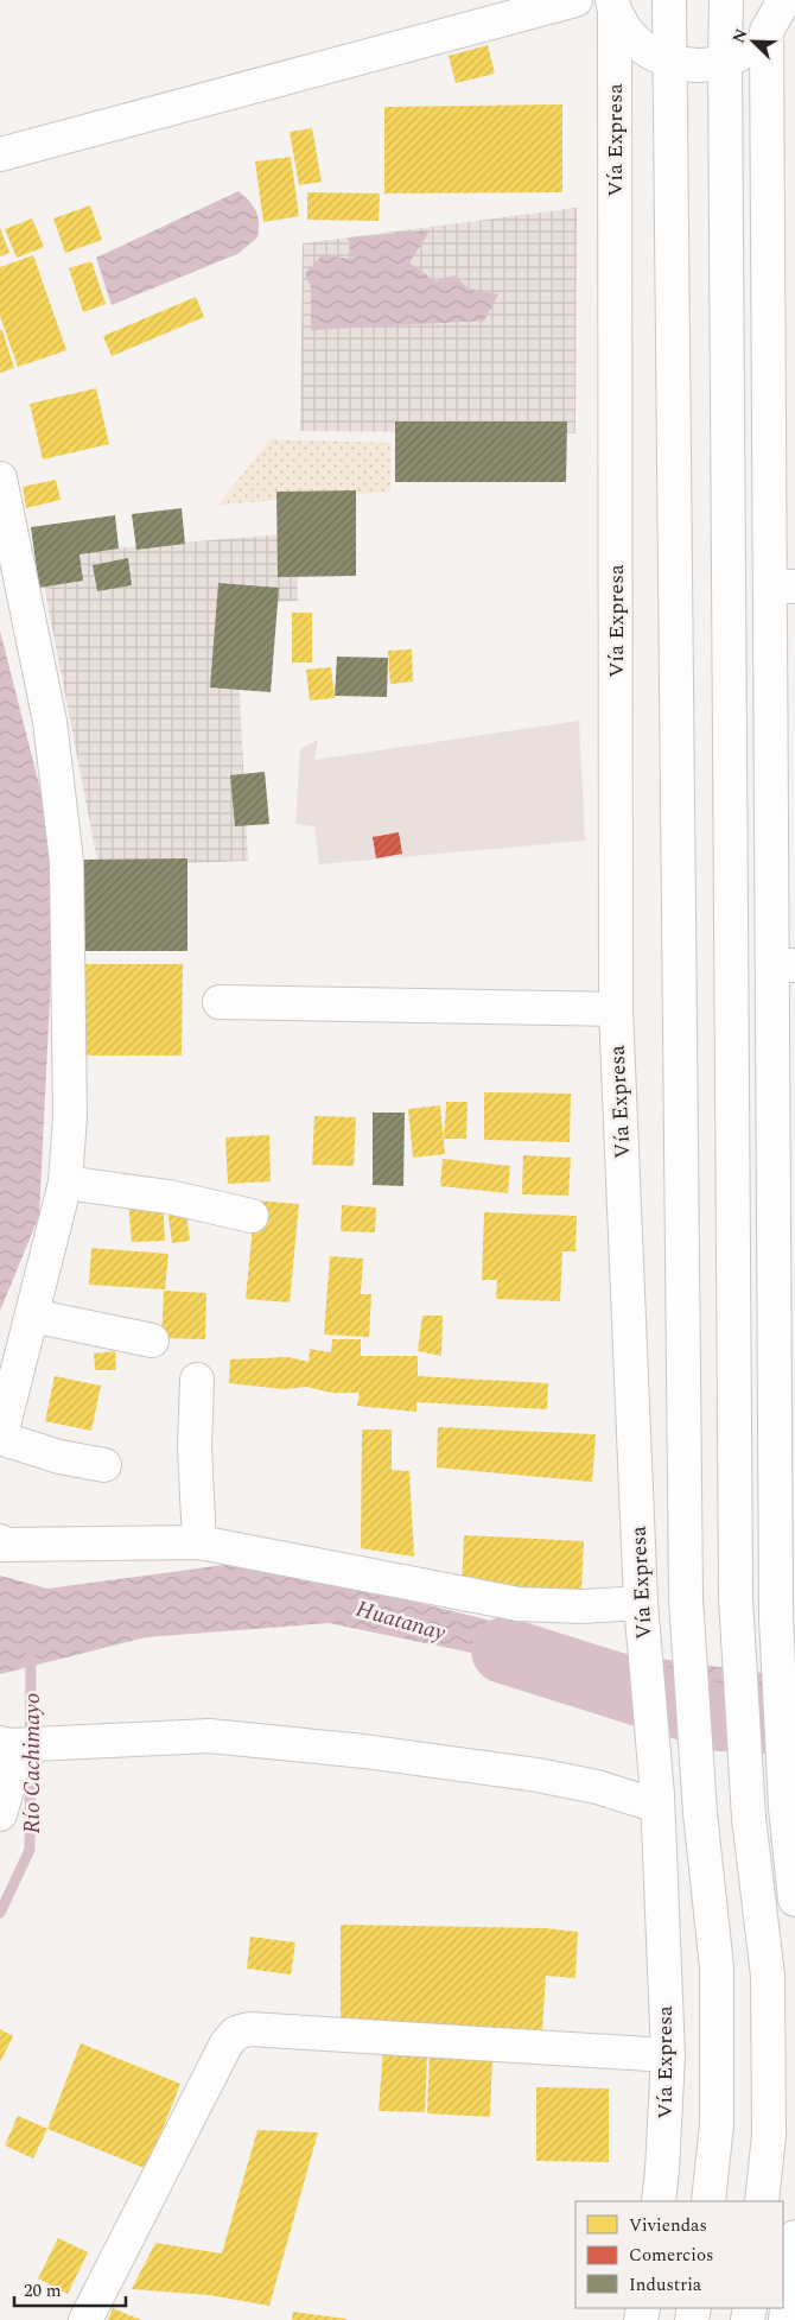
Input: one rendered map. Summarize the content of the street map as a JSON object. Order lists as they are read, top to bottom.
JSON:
{
  "streets": {
    "main road": ["Vía Expresa"]
  },
  "water": ["Huatanay", "Río Cachimayo"],
  "legend": ["Viviendas", "Comercios", "Industria"],
  "scale_bar": "20 m",
  "north": "top left"
}
